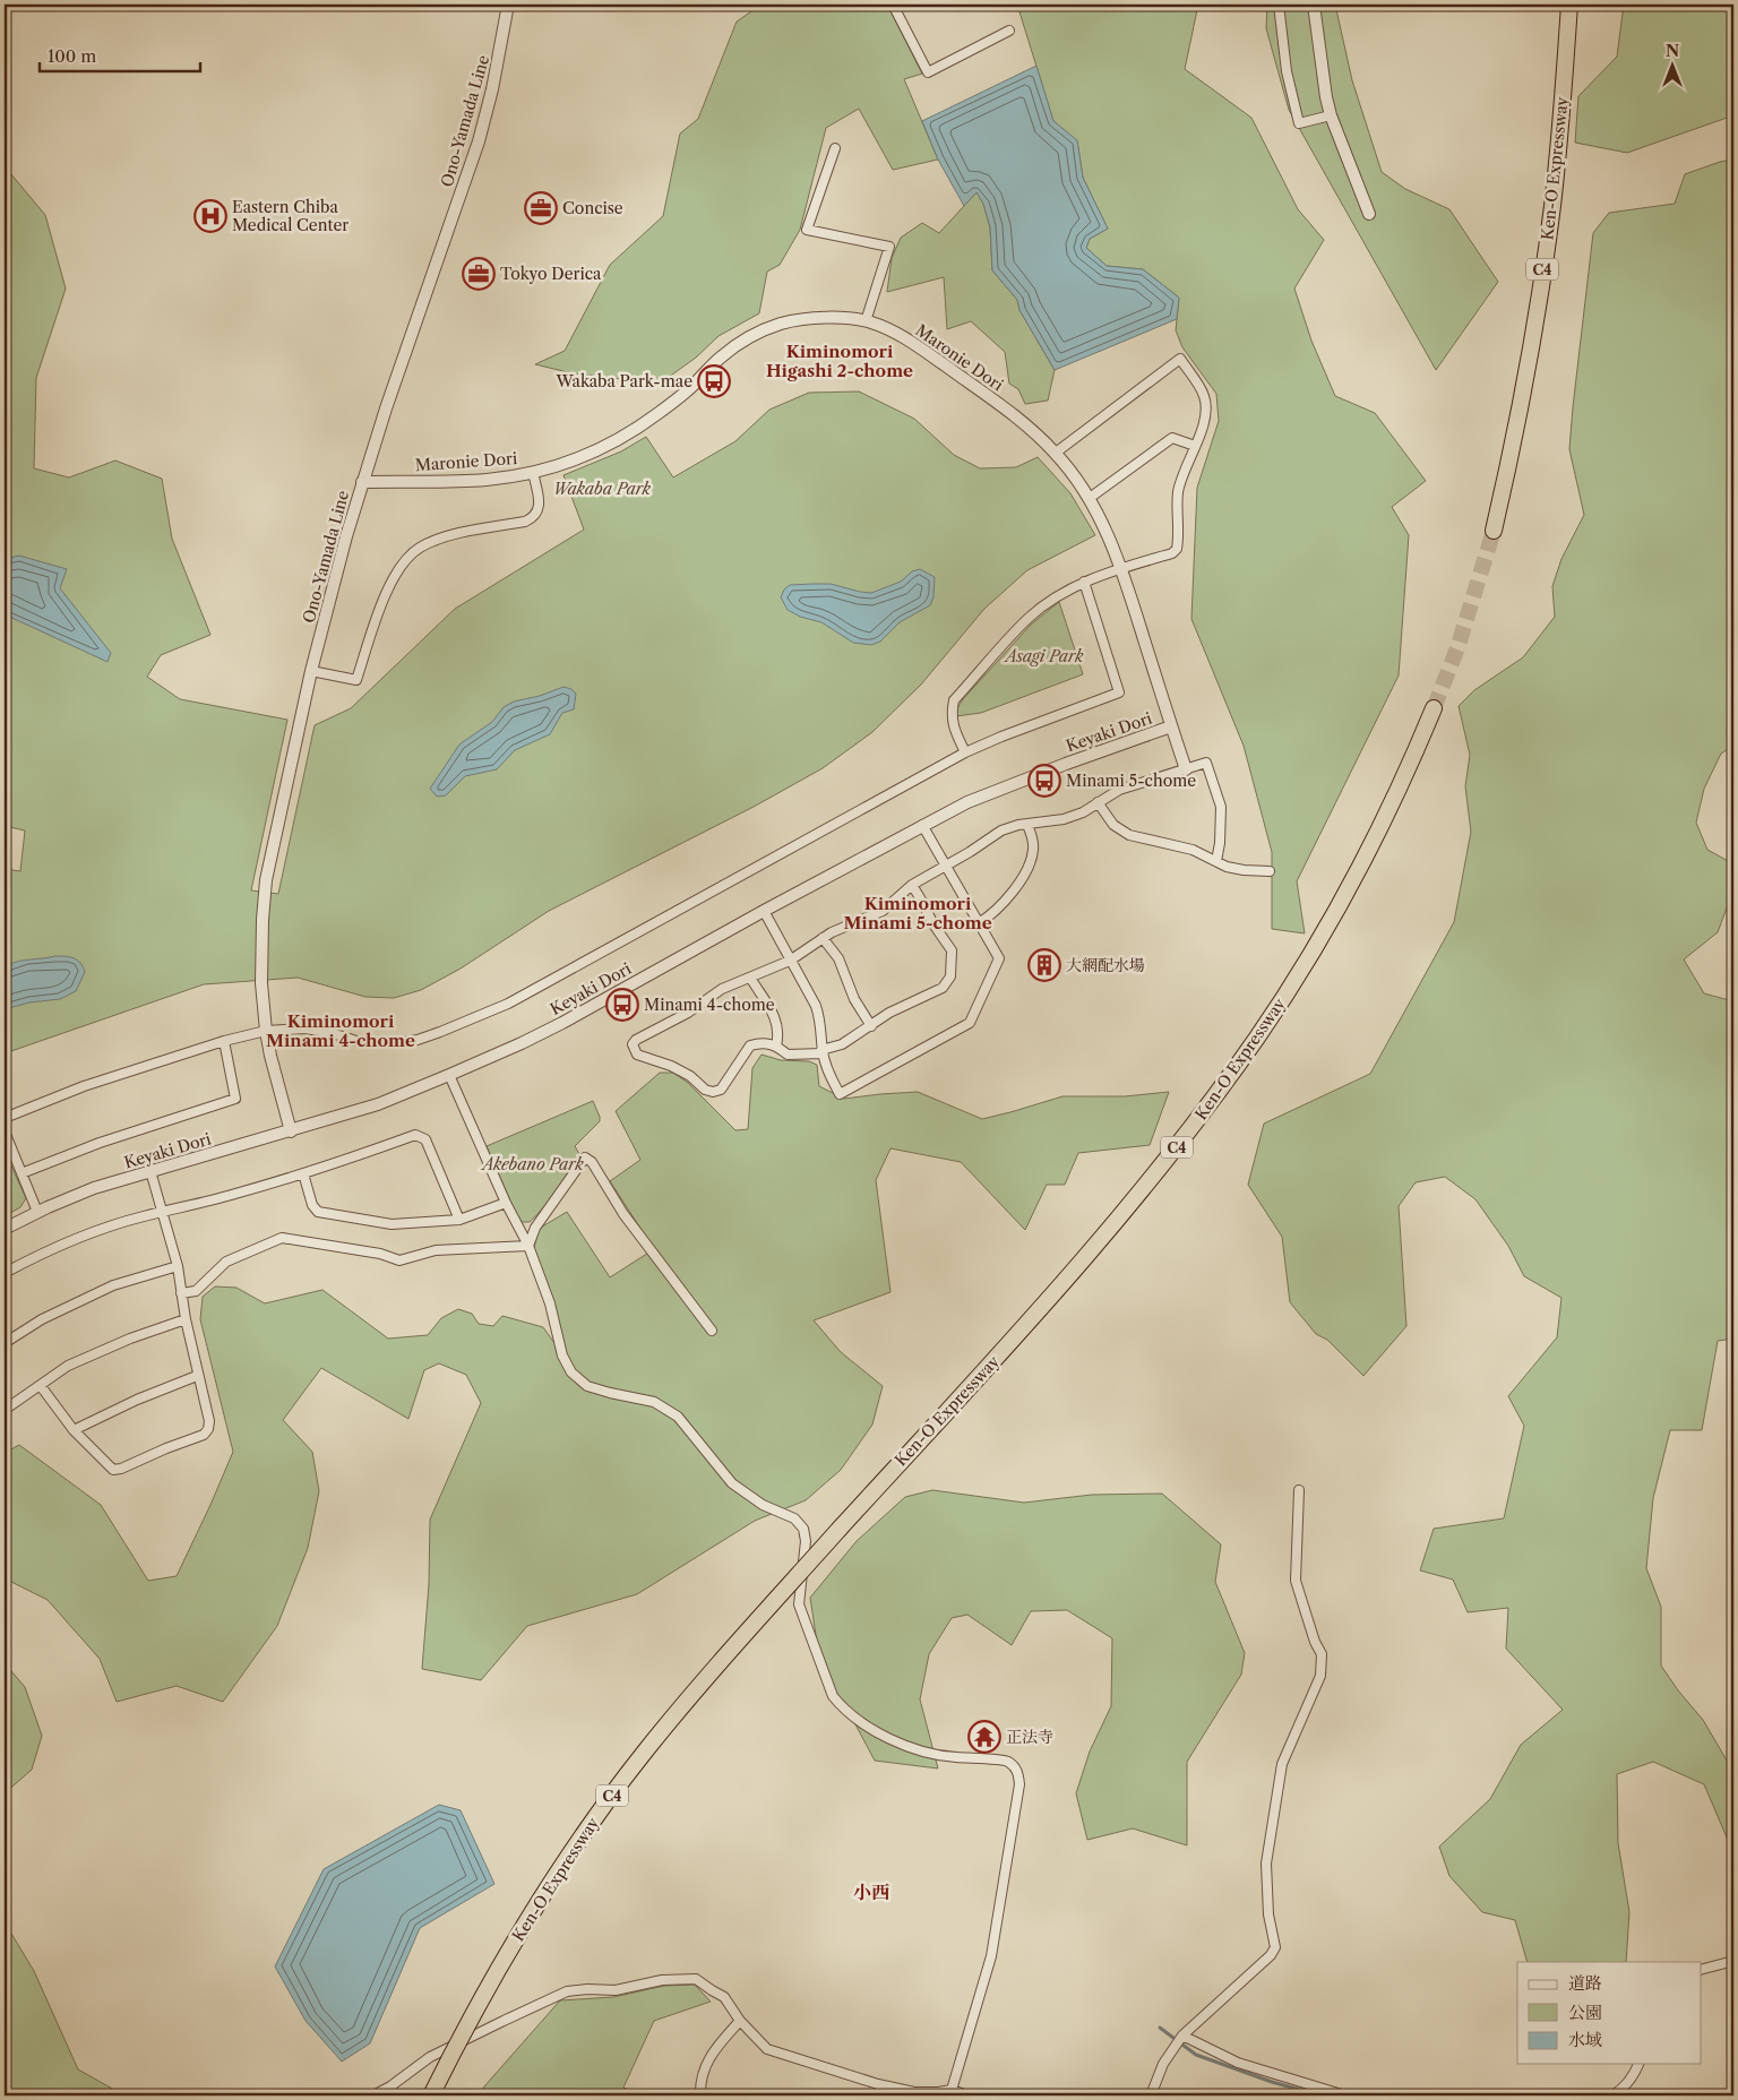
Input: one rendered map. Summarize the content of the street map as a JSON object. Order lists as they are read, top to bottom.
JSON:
{
  "streets": {
    "highway": ["Ken-O Expressway", "C4"],
    "street": ["Ono-Yamada Line", "Maronie Dori", "Keyaki Dori"]
  },
  "crossings": [
    ["Ono-Yamada Line", "Maronie Dori"],
    ["Ono-Yamada Line", "Keyaki Dori"],
    ["Maronie Dori", "Keyaki Dori"]
  ],
  "districts": [
    "Kiminomori Higashi 2-chome",
    "Kiminomori Minami 5-chome",
    "Kiminomori Minami 4-chome",
    "小西"
  ],
  "parks": ["Wakaba Park", "Asagi Park", "Akebano Park"],
  "places": {
    "office": ["Concise", "Tokyo Derica"],
    "hospital": ["Eastern Chiba Medical Center"],
    "bus stop": ["Wakaba Park-mae", "Minami 5-chome", "Minami 4-chome"],
    "building": ["大網配水場"],
    "temple": ["正法寺"]
  },
  "legend": ["道路", "公園", "水域"],
  "scale_bar": "100 m",
  "north": "top"
}
